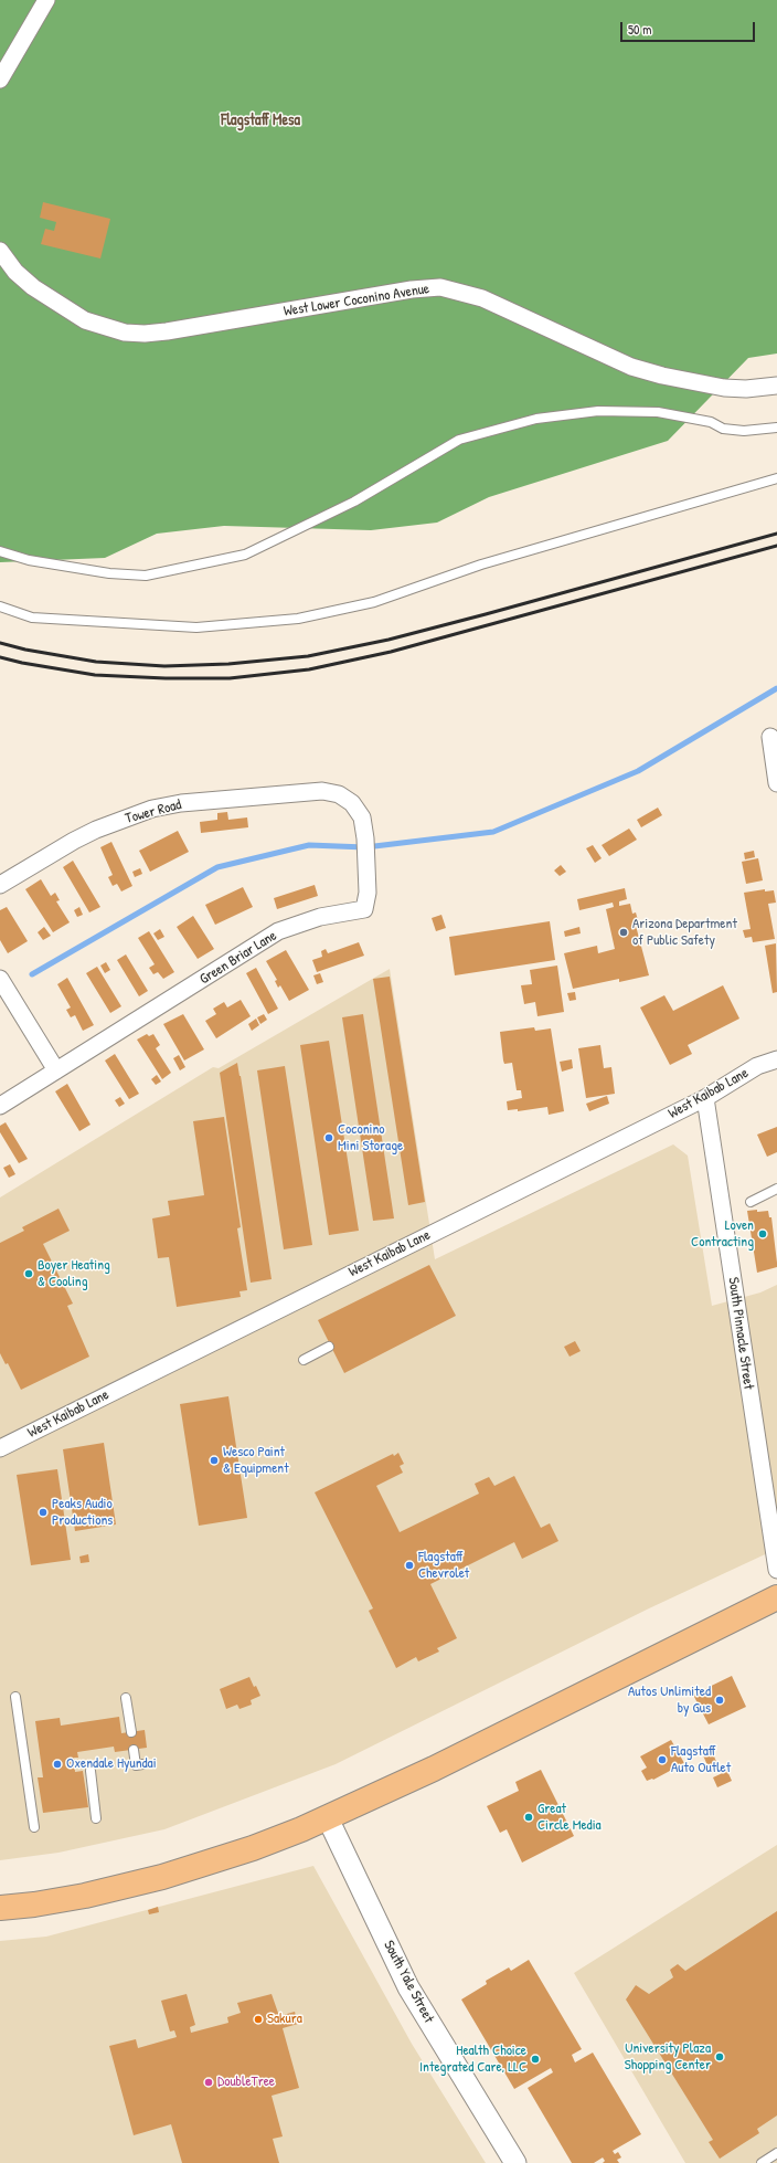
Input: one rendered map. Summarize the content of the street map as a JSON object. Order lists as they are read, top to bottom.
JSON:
{
  "streets": {
    "street": [
      "West Lower Coconino Avenue",
      "Tower Road",
      "Green Briar Lane",
      "West Kaibab Lane",
      "South Pinnacle Street",
      "South Yale Street"
    ]
  },
  "crossings": [
    ["Tower Road", "Green Briar Lane"],
    ["West Kaibab Lane", "South Pinnacle Street"]
  ],
  "districts": ["Flagstaff Mesa"],
  "places": [
    "Arizona Department of Public Safety",
    "Coconino Mini Storage",
    "Loven Contracting",
    "Boyer Heating & Cooling",
    "Wesco Paint & Equipment",
    "Peaks Audio Productions",
    "Flagstaff Chevrolet",
    "Autos Unlimited by Gus",
    "Flagstaff Auto Outlet",
    "Oxendale Hyundai",
    "Great Circle Media",
    "Sakura",
    "University Plaza Shopping Center",
    "Health Choice Integrated Care, LLC",
    "DoubleTree"
  ],
  "scale_bar": "50 m"
}
